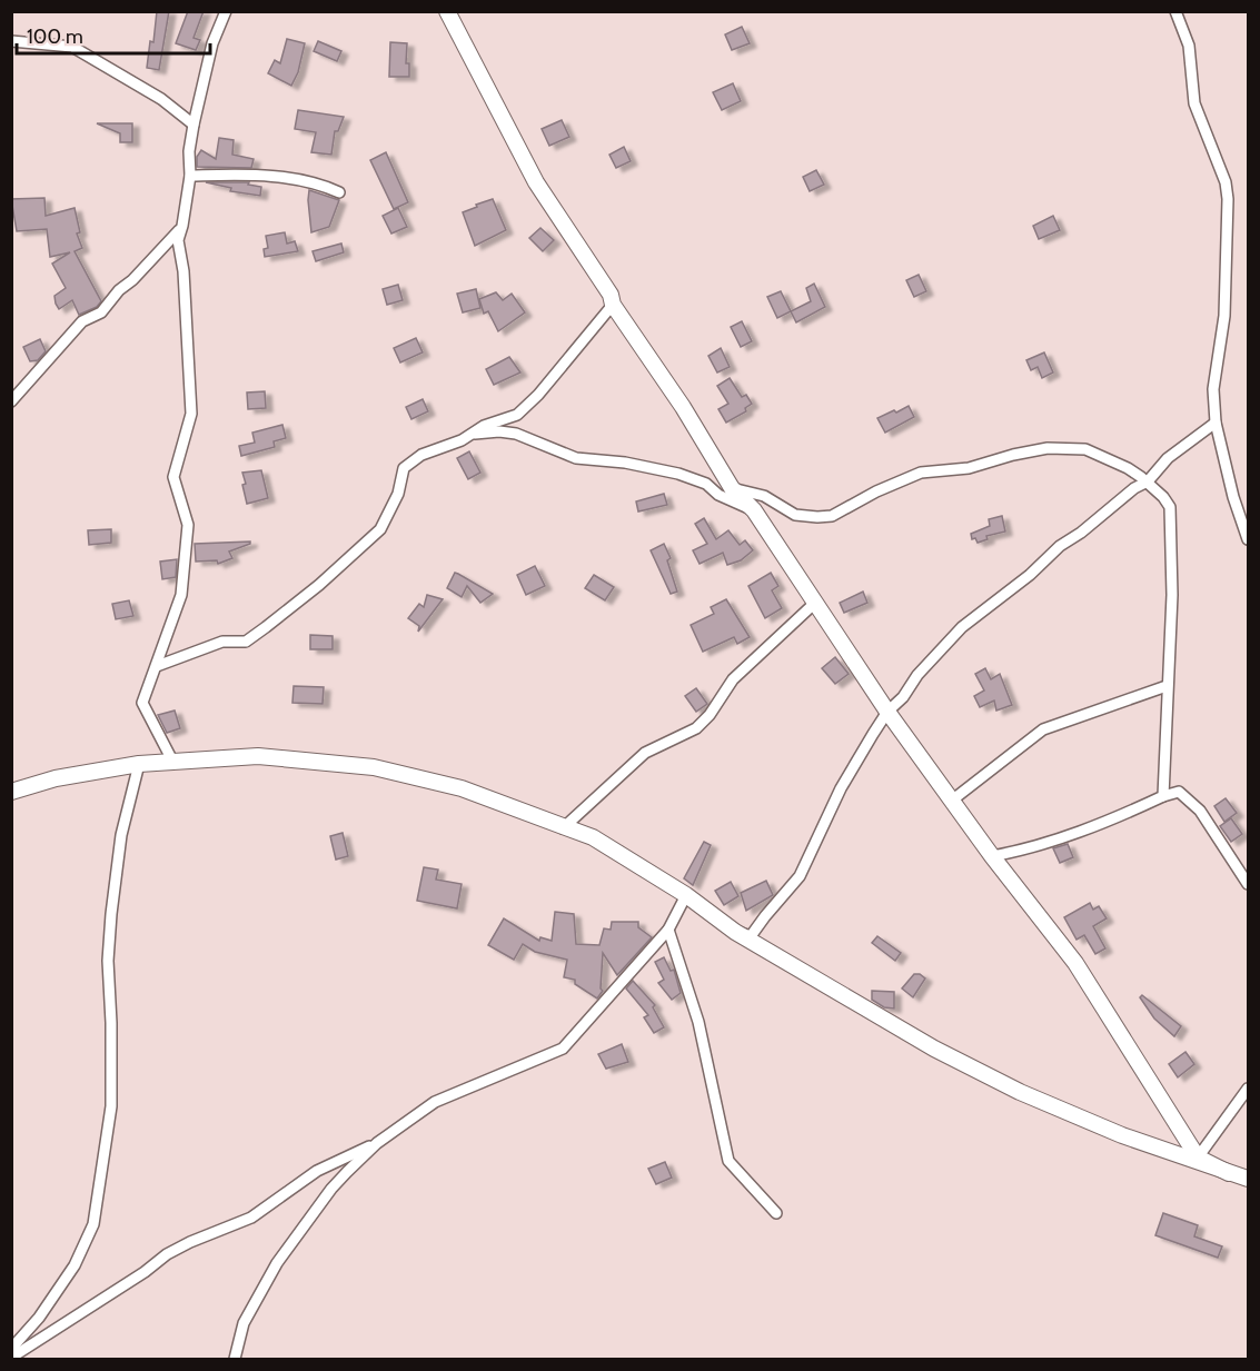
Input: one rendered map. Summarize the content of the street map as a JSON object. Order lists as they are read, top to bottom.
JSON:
{
  "scale_bar": "100 m"
}
